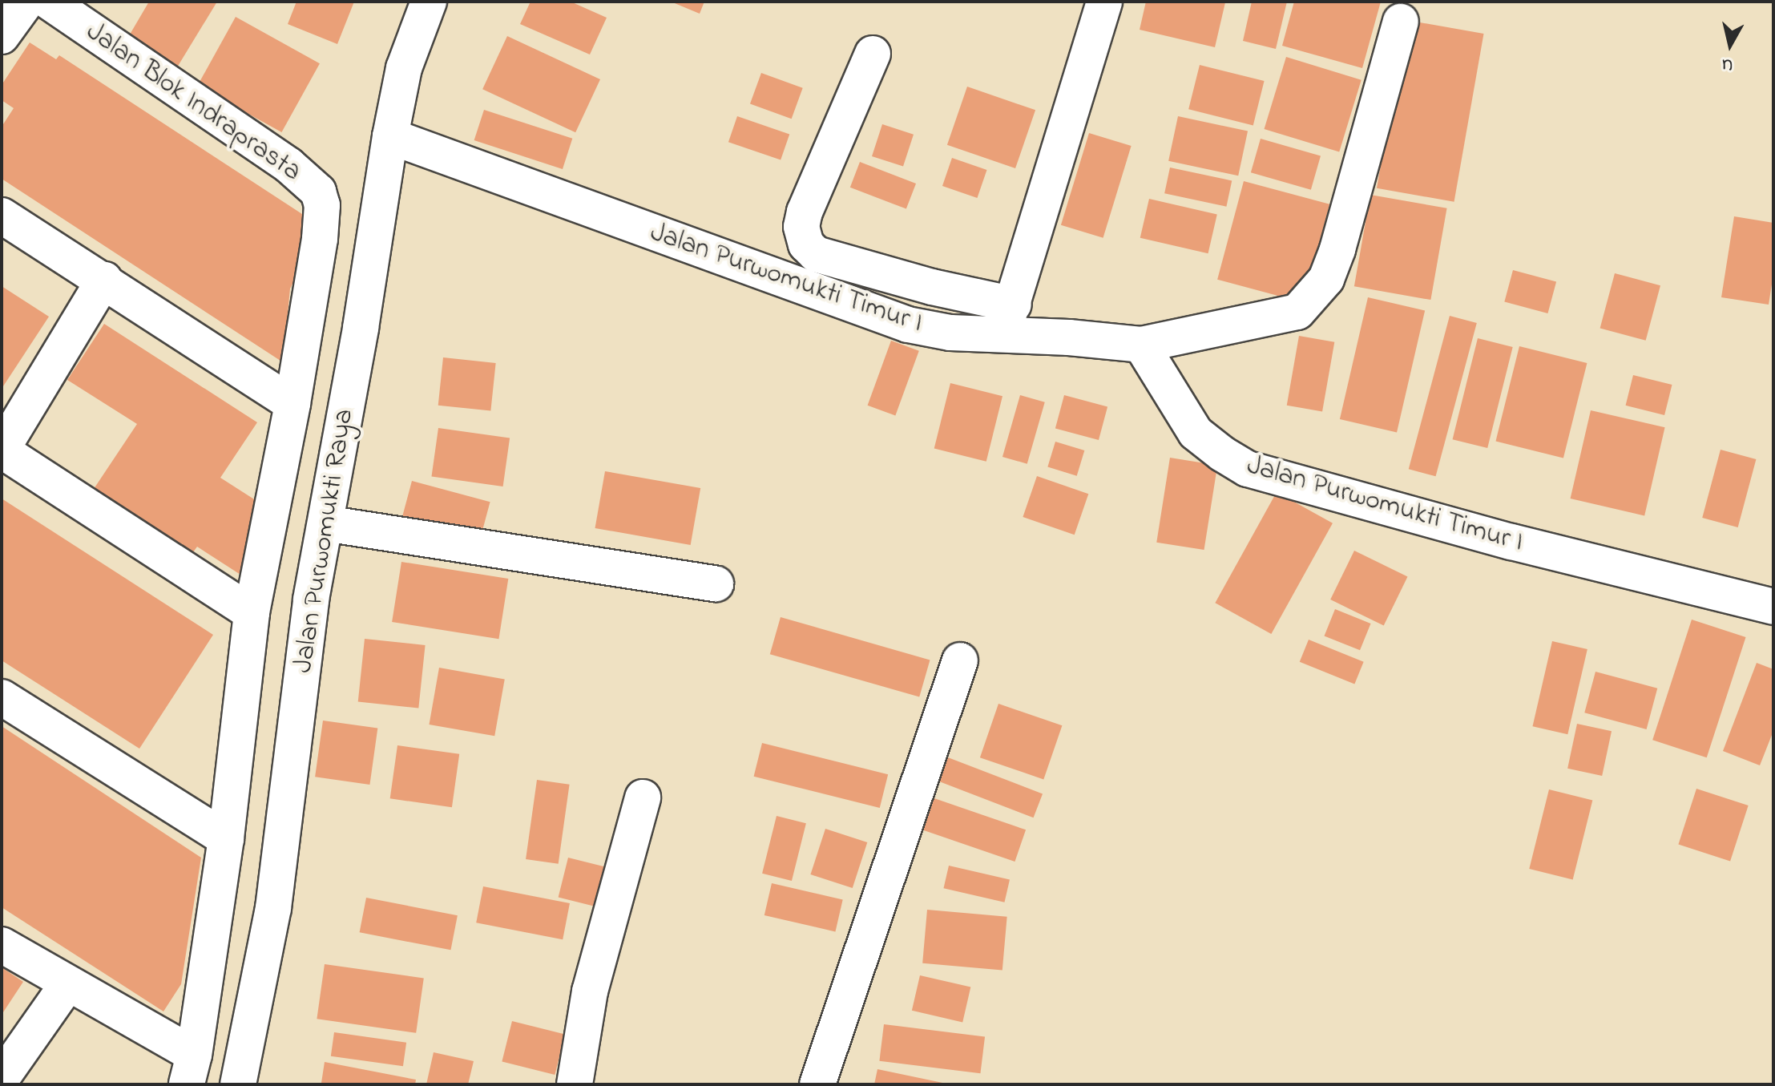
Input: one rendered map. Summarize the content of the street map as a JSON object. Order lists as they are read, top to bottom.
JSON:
{
  "streets": {
    "street": ["Jalan Blok Indraprasta", "Jalan Purwomukti Timur I", "Jalan Purwomukti Raya"]
  },
  "crossings": [
    ["Jalan Purwomukti Timur I", "Jalan Purwomukti Raya"]
  ],
  "north": "bottom"
}
